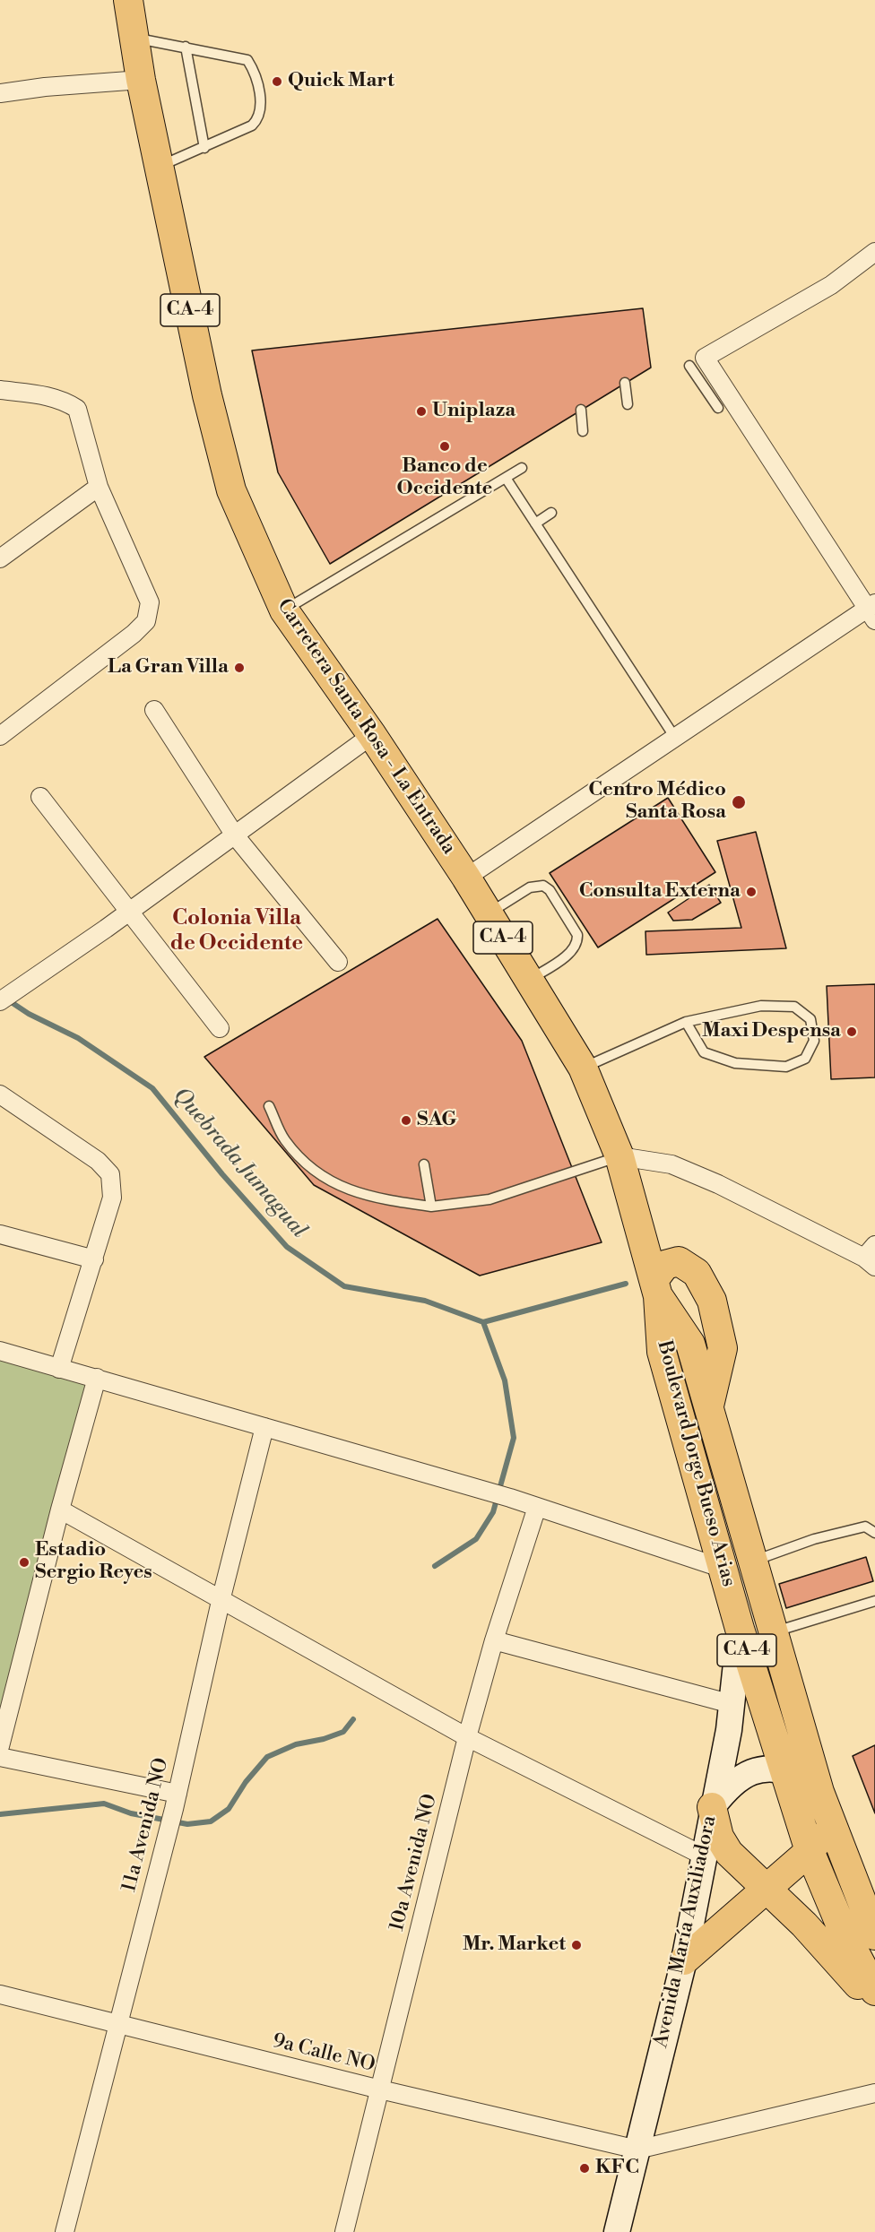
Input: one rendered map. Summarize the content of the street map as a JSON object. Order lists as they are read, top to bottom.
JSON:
{
  "streets": {
    "main road": ["CA-4", "Carretera Santa Rosa - La Entrada", "Boulevard Jorge Bueso Arias"],
    "street": [
      "11a Avenida NO",
      "10a Avenida NO",
      "Avenida María Auxiliadora",
      "9a Calle NO"
    ]
  },
  "crossings": [
    ["Carretera Santa Rosa - La Entrada", "Boulevard Jorge Bueso Arias"],
    ["Boulevard Jorge Bueso Arias", "Avenida María Auxiliadora"],
    ["11a Avenida NO", "9a Calle NO"],
    ["10a Avenida NO", "9a Calle NO"],
    ["Avenida María Auxiliadora", "9a Calle NO"]
  ],
  "districts": ["Colonia Villa de Occidente"],
  "water": ["Quebrada Jumagual"],
  "places": [
    "Quick Mart",
    "Uniplaza",
    "Banco de Occidente",
    "La Gran Villa",
    "Centro Médico Santa Rosa",
    "Consulta Externa",
    "Maxi Despensa",
    "SAG",
    "Estadio Sergio Reyes",
    "Mr. Market",
    "KFC"
  ]
}
